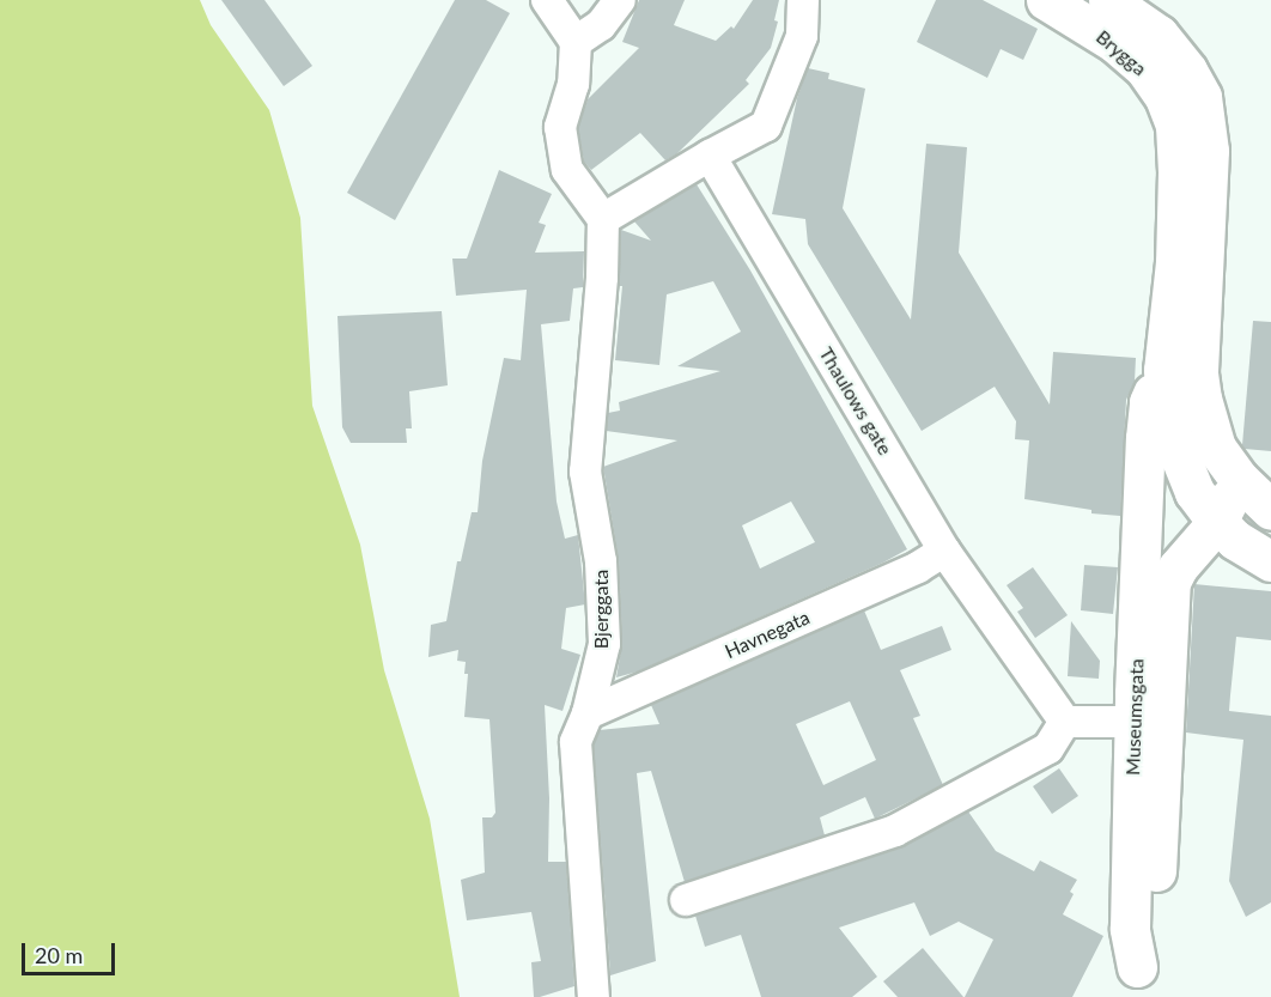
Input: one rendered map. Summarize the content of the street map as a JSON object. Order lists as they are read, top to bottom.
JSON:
{
  "streets": {
    "main road": ["Brygga", "Museumsgata"],
    "street": ["Thaulows gate", "Bjerggata", "Havnegata"]
  },
  "crossings": [
    ["Thaulows gate", "Havnegata"],
    ["Bjerggata", "Havnegata"]
  ],
  "scale_bar": "20 m"
}
